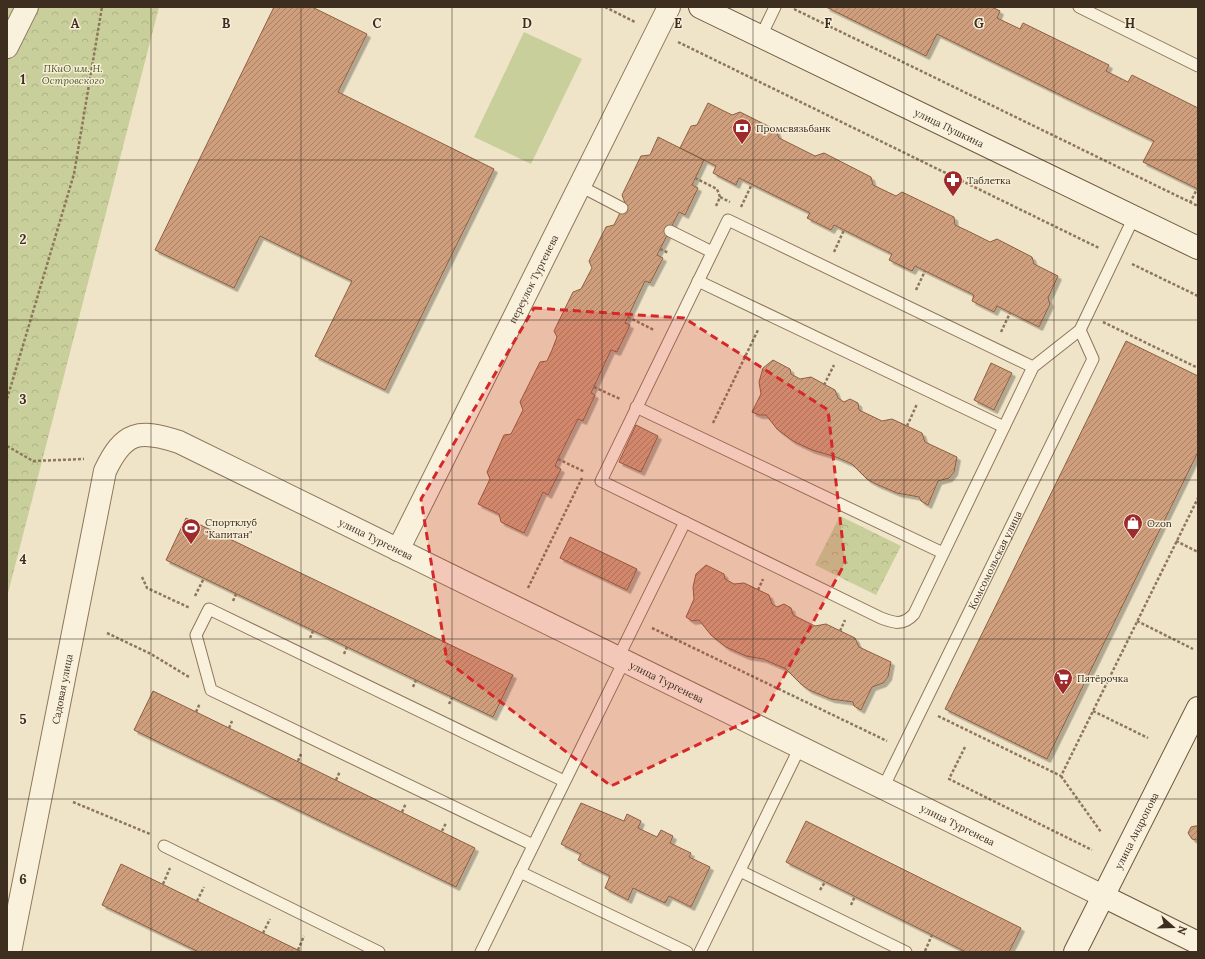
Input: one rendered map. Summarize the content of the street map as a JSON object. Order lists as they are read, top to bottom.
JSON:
{
  "streets": {
    "street": [
      "улица Пушкина",
      "переулок Тургенева",
      "улица Тургенева",
      "Садовая улица",
      "улица Андропова"
    ],
    "lane": ["Комсомольская улица"]
  },
  "crossings": [
    ["переулок Тургенева", "улица Тургенева"],
    ["улица Тургенева", "Комсомольская улица"],
    ["улица Тургенева", "Садовая улица"],
    ["улица Тургенева", "улица Андропова"]
  ],
  "parks": ["ПКиО им. Н. Островского"],
  "places": {
    "bank": ["Промсвязьбанк"],
    "pharmacy": ["Таблетка"],
    "shop": ["Ozon"],
    "sports": ["Спортклуб \"Капитан\""],
    "supermarket": ["Пятёрочка"]
  },
  "north": "right",
  "grid": {
    "columns": [
      "A",
      "B",
      "C",
      "D",
      "E",
      "F",
      "G",
      "H"
    ],
    "rows": [
      "1",
      "2",
      "3",
      "4",
      "5",
      "6"
    ]
  }
}
